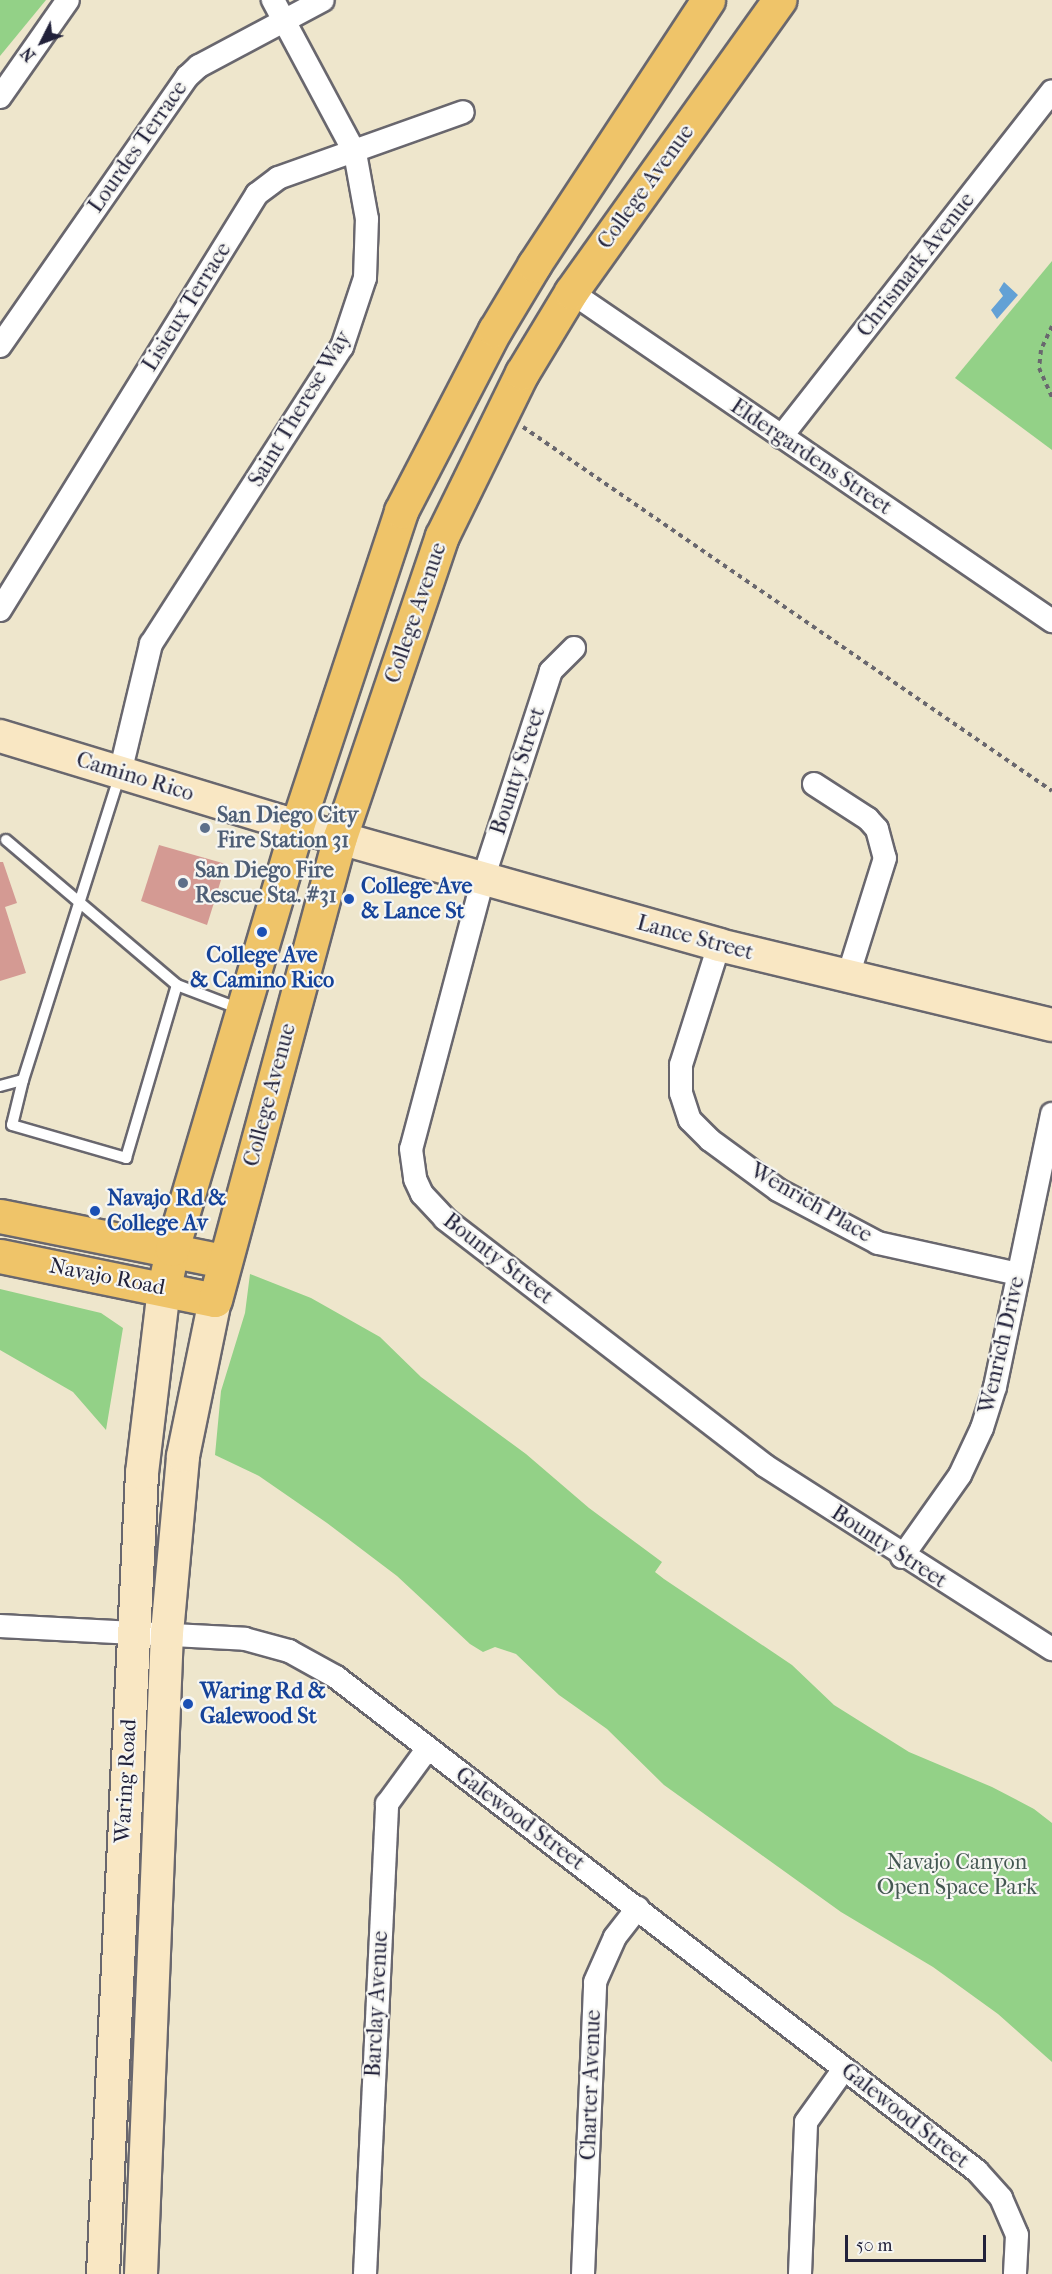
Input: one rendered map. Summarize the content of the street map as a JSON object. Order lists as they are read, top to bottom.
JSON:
{
  "streets": {
    "main road": [
      "College Avenue",
      "Camino Rico",
      "Lance Street",
      "Navajo Road",
      "Waring Road"
    ],
    "street": [
      "Lourdes Terrace",
      "Chrismark Avenue",
      "Lisieux Terrace",
      "Saint Therese Way",
      "Eldergardens Street",
      "Bounty Street",
      "Wenrich Place",
      "Wenrich Drive",
      "Galewood Street",
      "Barclay Avenue",
      "Charter Avenue"
    ]
  },
  "crossings": [
    ["Lourdes Terrace", "Saint Therese Way"],
    ["College Avenue", "Eldergardens Street"],
    ["College Avenue", "Camino Rico"],
    ["College Avenue", "Lance Street"],
    ["College Avenue", "Navajo Road"],
    ["College Avenue", "Waring Road"],
    ["Chrismark Avenue", "Eldergardens Street"],
    ["Lisieux Terrace", "Saint Therese Way"],
    ["Saint Therese Way", "Camino Rico"],
    ["Bounty Street", "Lance Street"],
    ["Bounty Street", "Wenrich Drive"],
    ["Camino Rico", "Lance Street"],
    ["Lance Street", "Wenrich Place"],
    ["Wenrich Place", "Wenrich Drive"],
    ["Navajo Road", "Waring Road"],
    ["Waring Road", "Galewood Street"],
    ["Galewood Street", "Barclay Avenue"],
    ["Galewood Street", "Charter Avenue"]
  ],
  "parks": ["Navajo Canyon Open Space Park"],
  "places": [
    "San Diego City Fire Station 31",
    "San Diego Fire Rescue Sta. #31",
    "College Ave & Lance St",
    "College Ave & Camino Rico",
    "Navajo Rd & College Av",
    "Waring Rd & Galewood St"
  ],
  "scale_bar": "50 m",
  "north": "bottom left"
}
